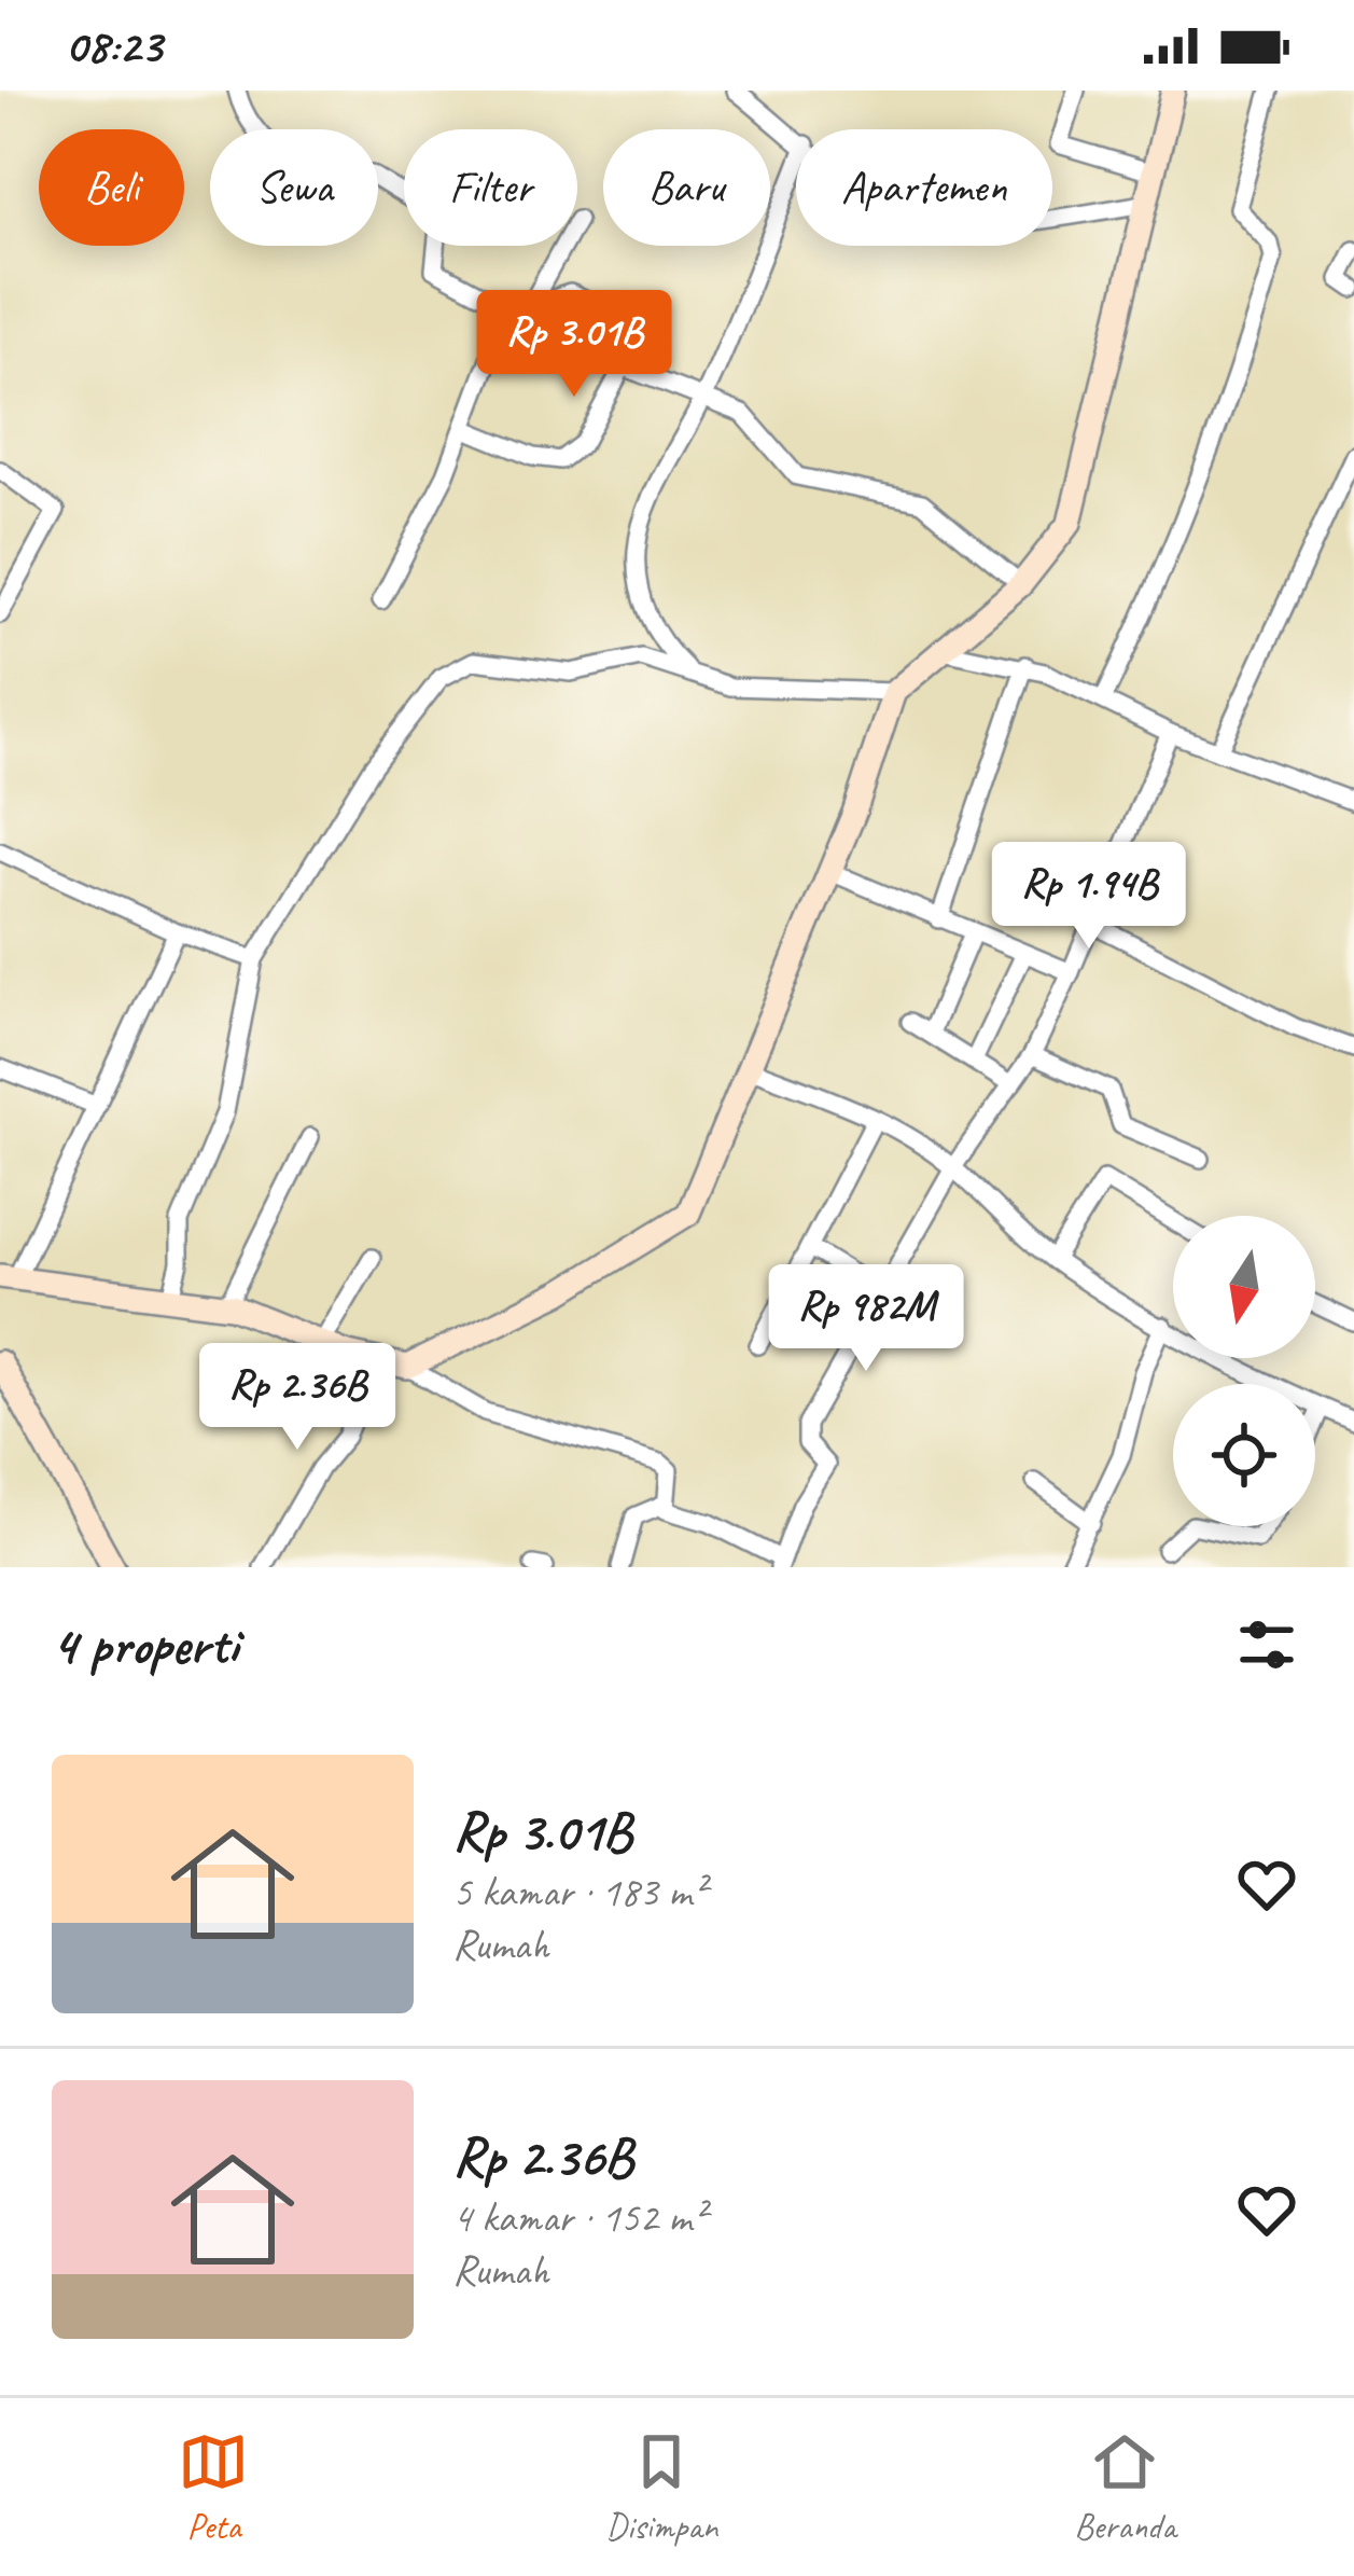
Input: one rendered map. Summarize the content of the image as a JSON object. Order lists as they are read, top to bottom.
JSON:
{
  "north": "bottom",
  "page": {
    "status": "08:23",
    "chip": [
      "Beli",
      "Sewa",
      "Filter",
      "Baru",
      "Apartemen"
    ],
    "price": [
      "Rp 3.01B",
      "Rp 1.94B",
      "Rp 982M",
      "Rp 2.36B"
    ],
    "heading": "4 properti",
    "list": [
      {
        "name": "Rp 3.01B",
        "note": "5 kamar · 183 m² · Rumah"
      },
      {
        "name": "Rp 2.36B",
        "note": "4 kamar · 152 m² · Rumah"
      }
    ],
    "tabs": ["Peta", "Disimpan", "Beranda"]
  }
}
